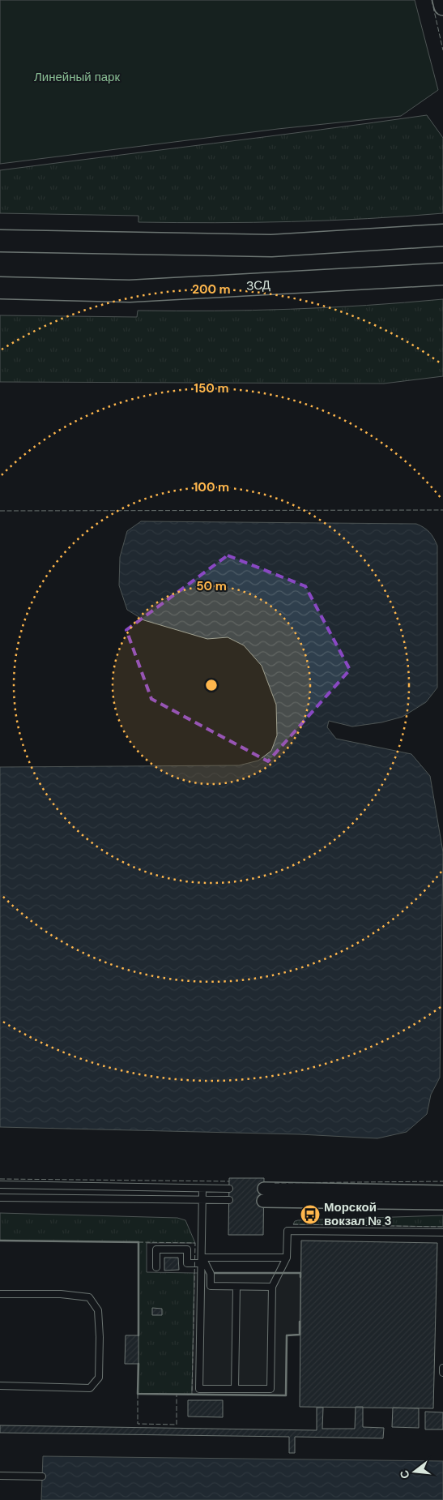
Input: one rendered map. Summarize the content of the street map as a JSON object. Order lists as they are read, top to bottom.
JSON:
{
  "streets": {
    "highway": ["ЗСД"]
  },
  "parks": ["Линейный парк"],
  "places": {
    "bus stop": ["Морской вокзал № 3"]
  },
  "north": "left",
  "rings": [
    "200 m",
    "150 m",
    "100 m",
    "50 m"
  ]
}
